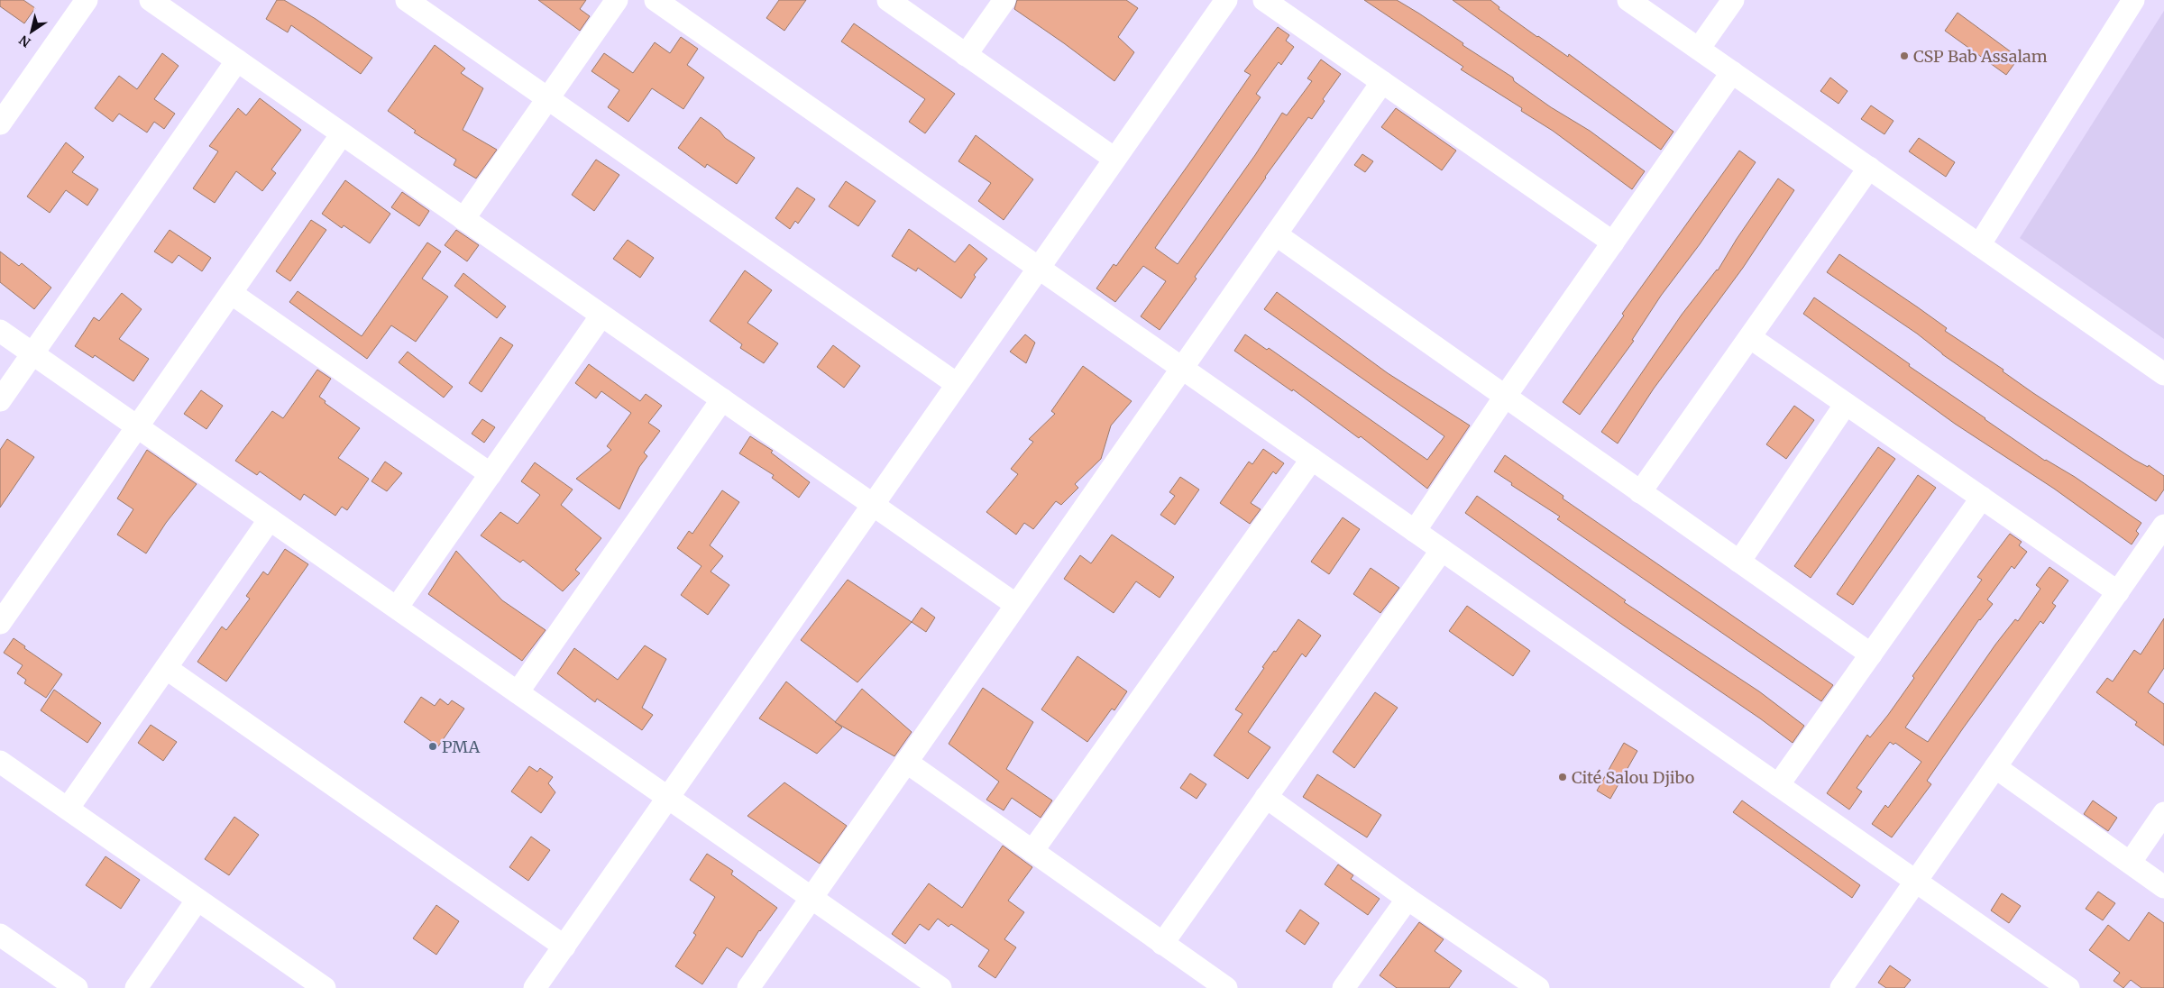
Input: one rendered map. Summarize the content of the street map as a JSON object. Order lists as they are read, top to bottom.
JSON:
{
  "places": ["CSP Bab Assalam", "PMA", "Cité Salou Djibo"],
  "north": "bottom left"
}
